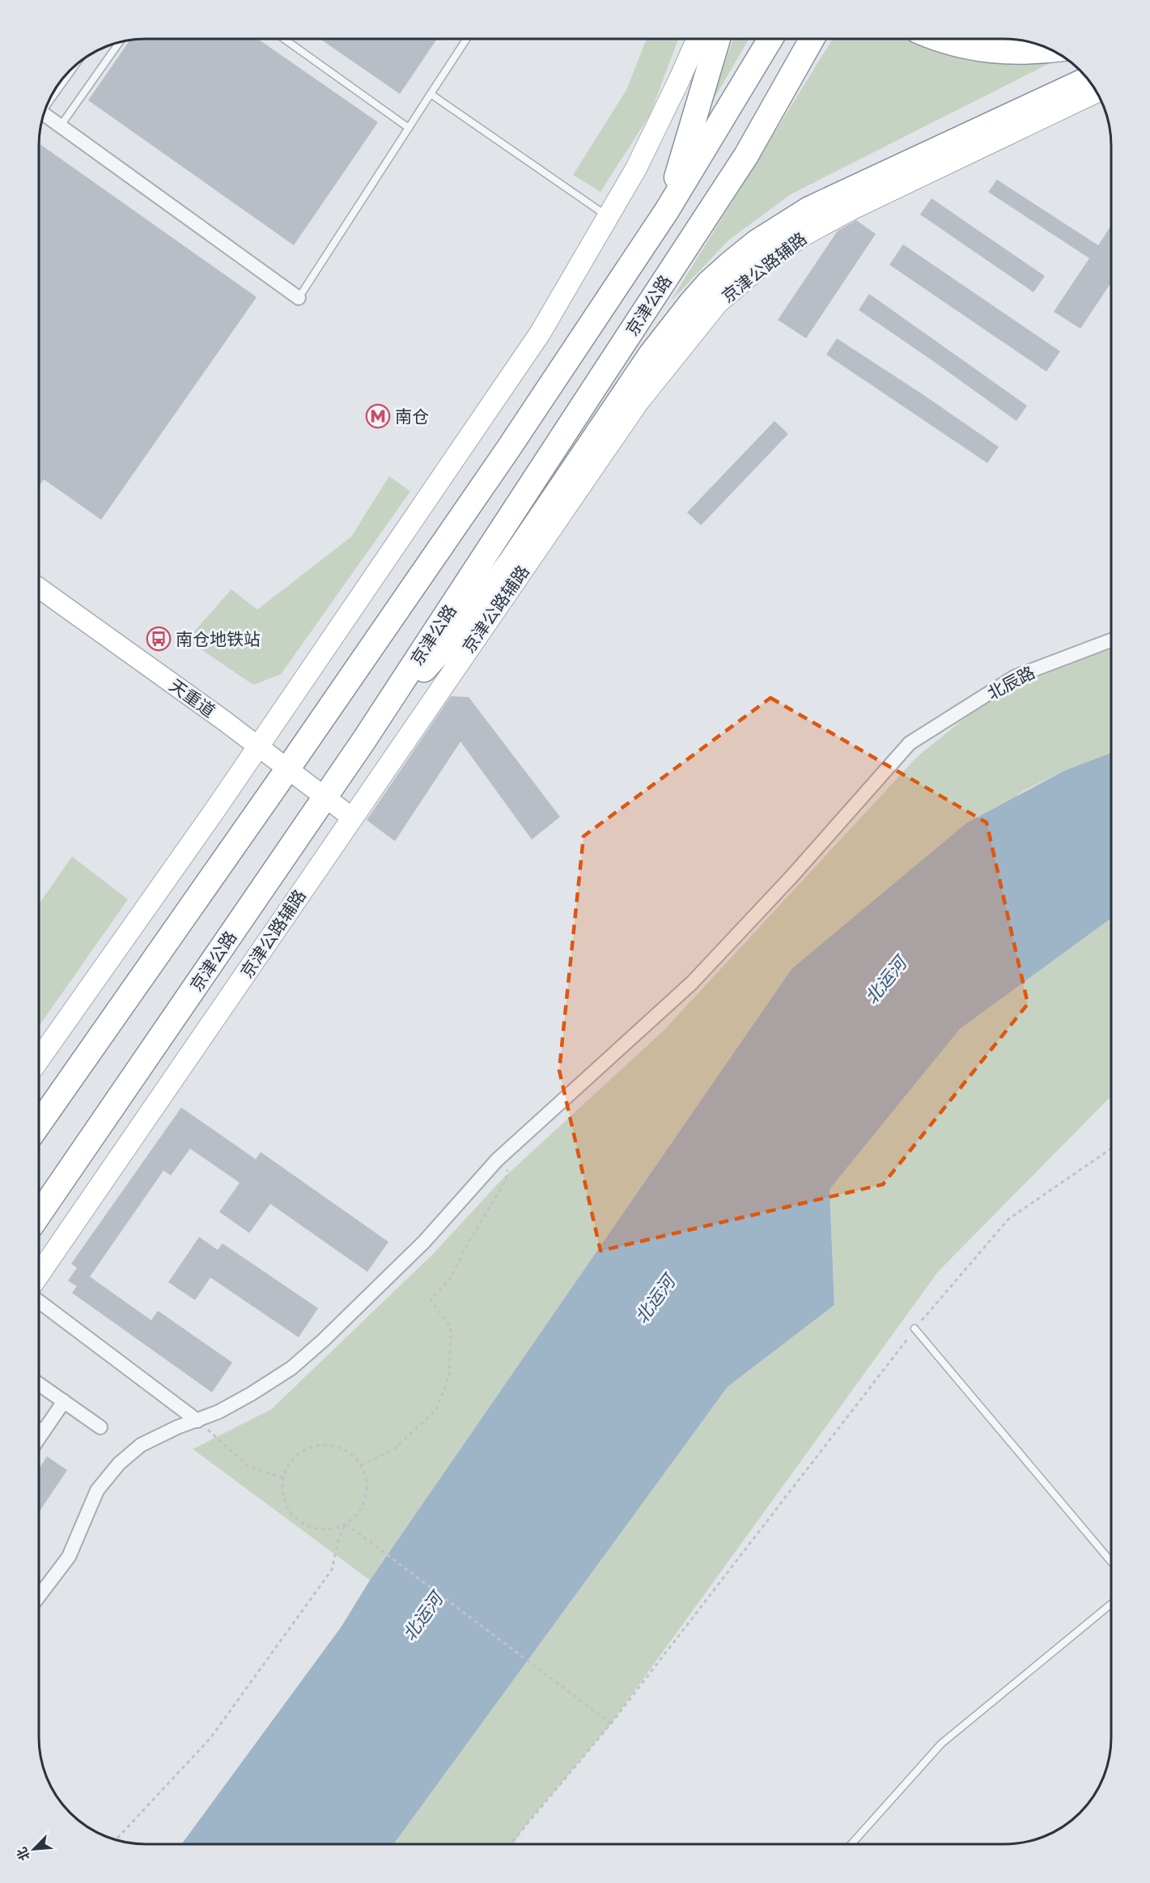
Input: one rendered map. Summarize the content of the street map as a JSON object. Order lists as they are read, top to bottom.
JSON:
{
  "streets": {
    "highway": ["京津公路"],
    "main road": ["京津公路辅路"],
    "street": ["北辰路", "天重道"]
  },
  "crossings": [
    ["京津公路辅路", "天重道"],
    ["京津公路", "天重道"]
  ],
  "water": ["北运河"],
  "places": {
    "metro station": ["南仓"],
    "bus stop": ["南仓地铁站"]
  },
  "north": "bottom left"
}
